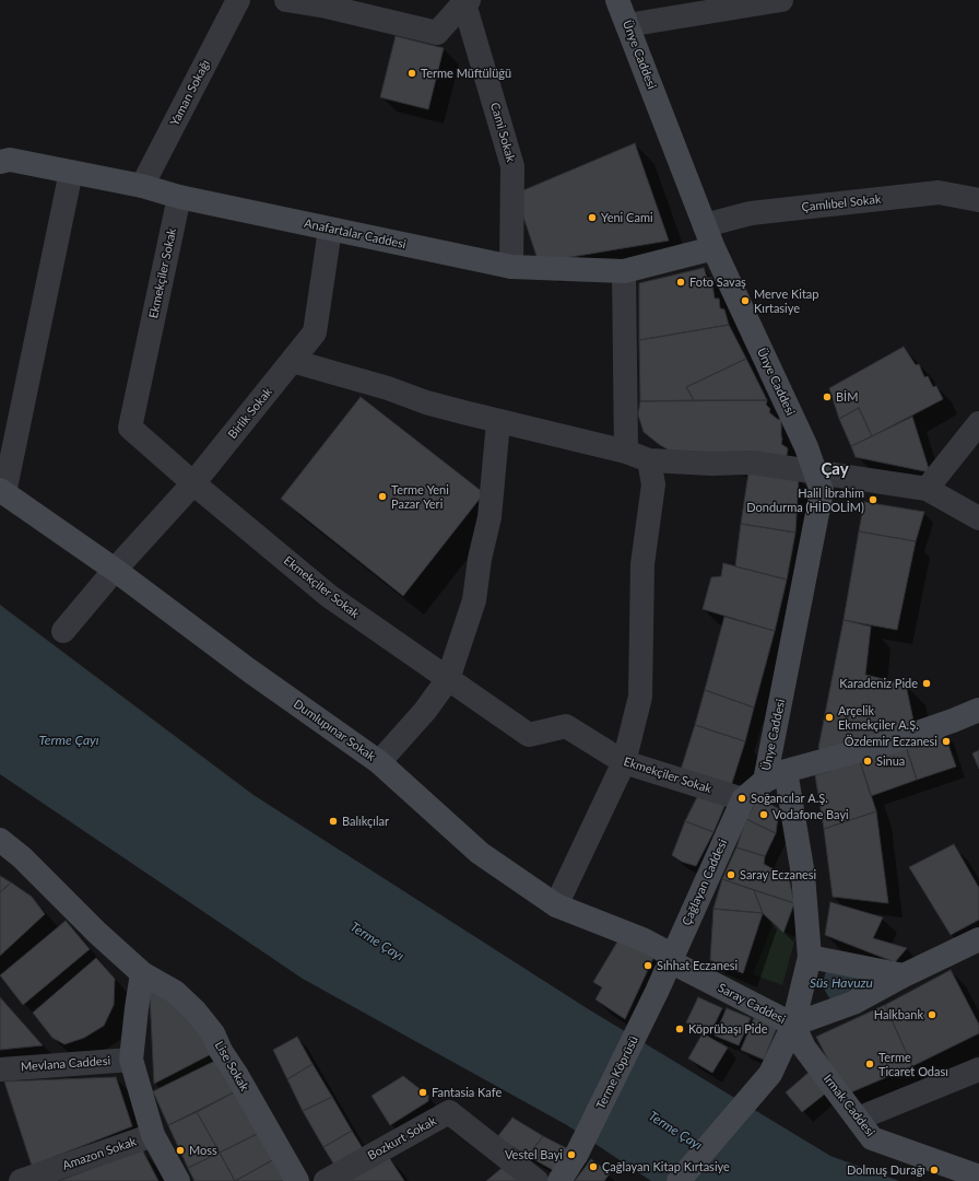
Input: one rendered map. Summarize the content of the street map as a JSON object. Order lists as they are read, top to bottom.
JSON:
{
  "streets": {
    "main road": [
      "Ünye Caddesi",
      "Anafartalar Caddesi",
      "Dumlupınar Sokak",
      "Çağlayan Caddesi",
      "Saray Caddesi",
      "Lise Sokak",
      "Terme Köprüsü",
      "Irmak Caddesi"
    ],
    "street": [
      "Yaman Sokağı",
      "Cami Sokak",
      "Çamlıbel Sokak",
      "Ekmekçiler Sokak",
      "Birlik Sokak",
      "Mevlana Caddesi",
      "Bozkurt Sokak",
      "Amazon Sokak"
    ]
  },
  "crossings": [
    ["Ünye Caddesi", "Çamlıbel Sokak"],
    ["Ünye Caddesi", "Anafartalar Caddesi"],
    ["Ünye Caddesi", "Çağlayan Caddesi"],
    ["Yaman Sokağı", "Anafartalar Caddesi"],
    ["Cami Sokak", "Anafartalar Caddesi"],
    ["Anafartalar Caddesi", "Ekmekçiler Sokak"],
    ["Anafartalar Caddesi", "Birlik Sokak"],
    ["Ekmekçiler Sokak", "Birlik Sokak"],
    ["Ekmekçiler Sokak", "Çağlayan Caddesi"],
    ["Birlik Sokak", "Dumlupınar Sokak"],
    ["Dumlupınar Sokak", "Çağlayan Caddesi"],
    ["Dumlupınar Sokak", "Saray Caddesi"],
    ["Çağlayan Caddesi", "Saray Caddesi"],
    ["Çağlayan Caddesi", "Terme Köprüsü"],
    ["Saray Caddesi", "Irmak Caddesi"]
  ],
  "districts": ["Çay"],
  "water": ["Terme Çayı", "Süs Havuzu"],
  "places": [
    "Terme Müftülüğü",
    "Yeni Cami",
    "Foto Savaş",
    "Merve Kitap Kırtasiye",
    "BİM",
    "Terme Yeni Pazar Yeri",
    "Halil İbrahim Dondurma (HİDOLİM)",
    "Karadeniz Pide",
    "Arçelik Ekmekçiler A.Ş.",
    "Özdemir Eczanesi",
    "Sinua",
    "Soğancılar A.Ş.",
    "Vodafone Bayi",
    "Balıkçılar",
    "Saray Eczanesi",
    "Sıhhat Eczanesi",
    "Halkbank",
    "Köprübaşı Pide",
    "Terme Ticaret Odası",
    "Fantasia Kafe",
    "Moss",
    "Vestel Bayi",
    "Çağlayan Kitap Kırtasiye",
    "Dolmuş Durağı"
  ]
}
